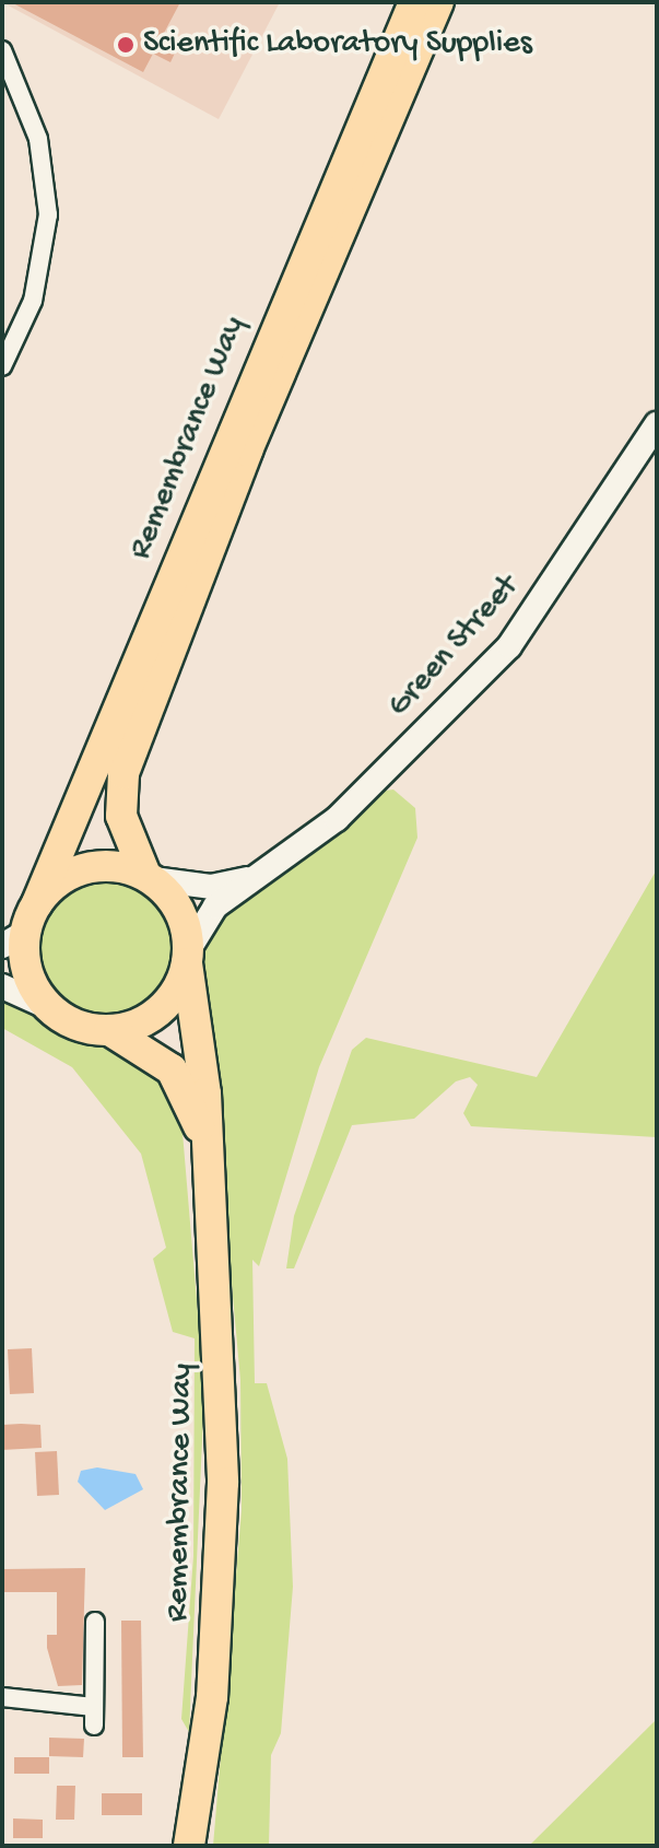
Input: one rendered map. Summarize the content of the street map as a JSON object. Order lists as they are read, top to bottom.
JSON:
{
  "streets": {
    "highway": ["Remembrance Way"],
    "street": ["Green Street"]
  },
  "crossings": [
    ["Remembrance Way", "Green Street"]
  ],
  "places": ["Scientific Laboratory Supplies"]
}
